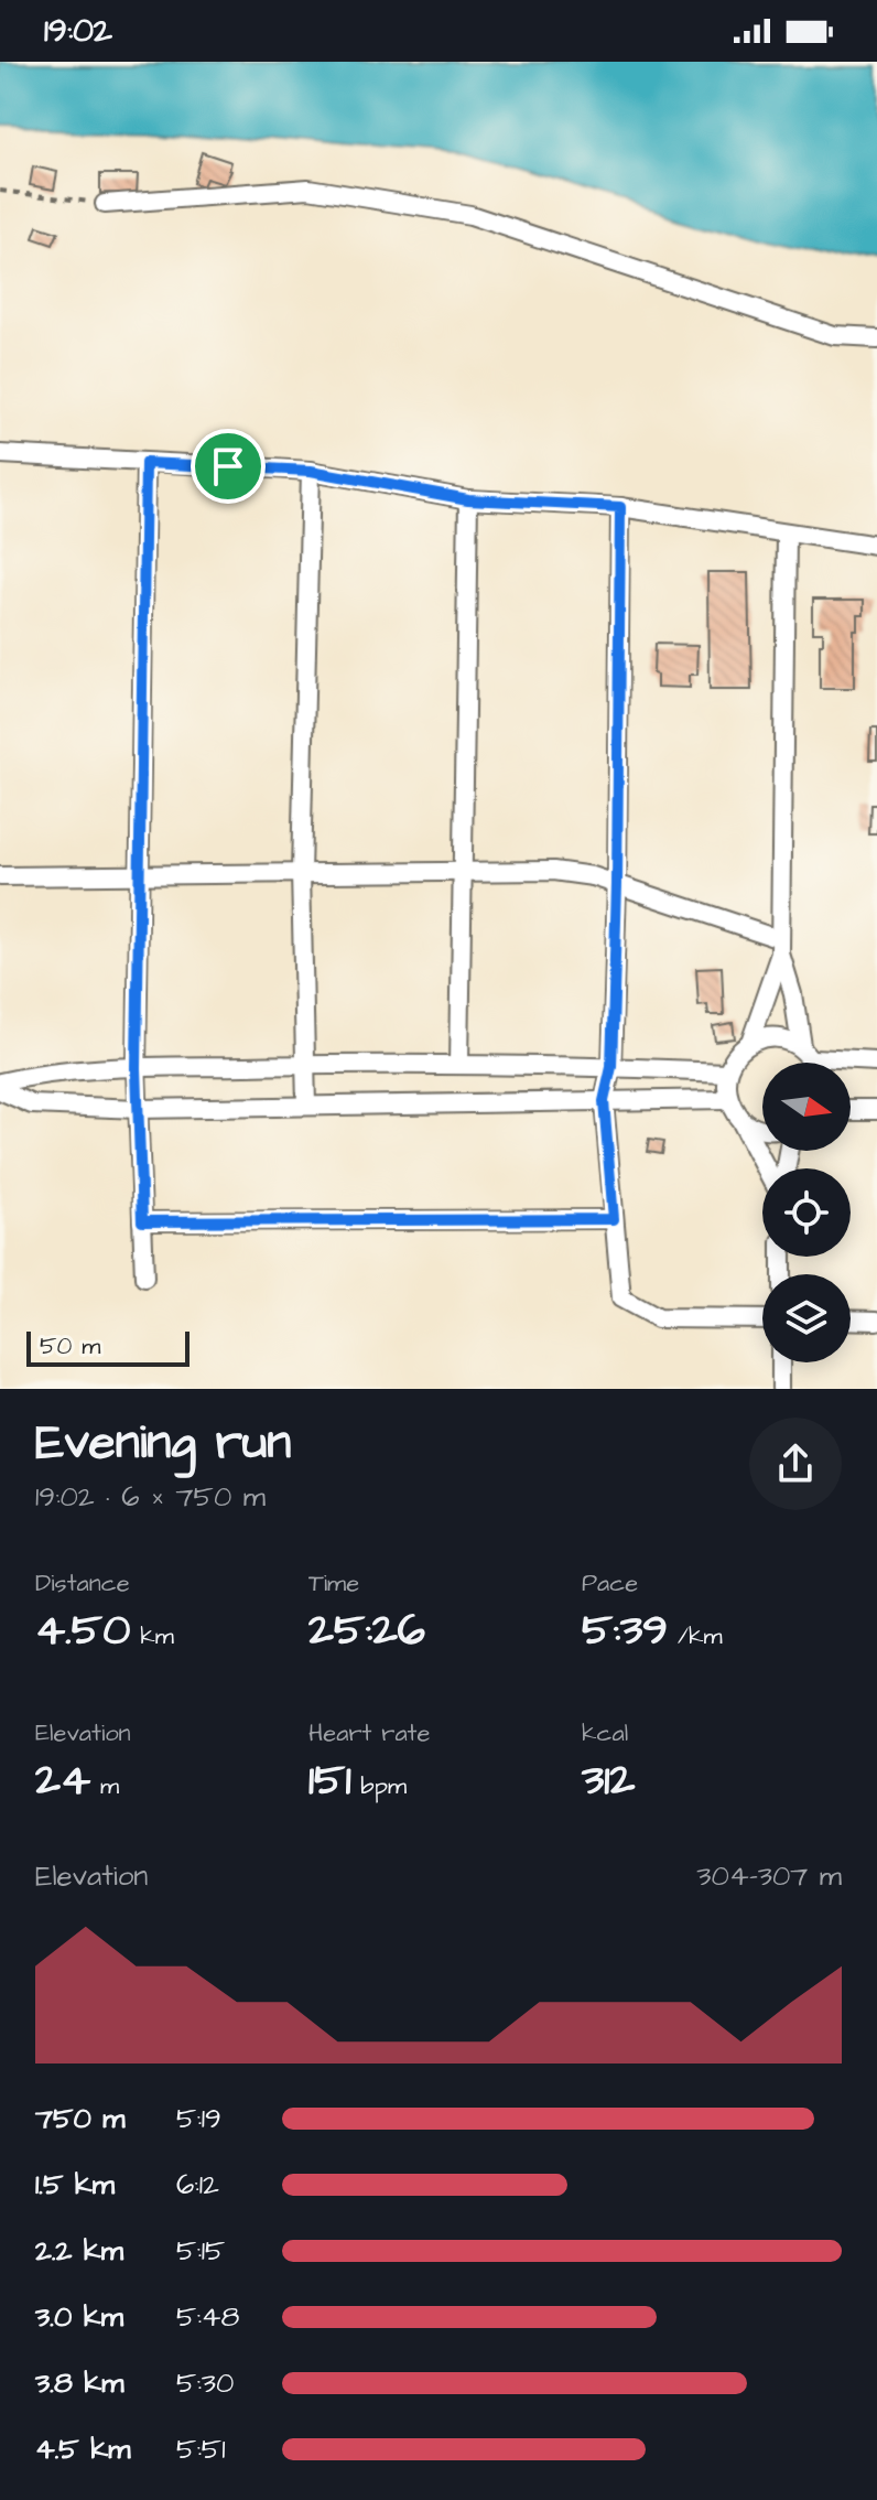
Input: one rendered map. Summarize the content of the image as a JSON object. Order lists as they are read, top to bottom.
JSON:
{
  "scale_bar": "50 m",
  "north": "right",
  "page": {
    "status": "19:02",
    "scale": "50 m",
    "heading": ["Evening run", "19:02 · 6 × 750 m"],
    "stats": [
      ["Distance", "4.50 km"],
      ["Time", "25:26"],
      ["Pace", "5:39 /km"],
      ["Elevation", "24 m"],
      ["Heart rate", "151 bpm"],
      ["kcal", "312"]
    ],
    "chart": ["Elevation", "304–307 m"],
    "list": [
      {
        "name": "750 m",
        "note": "5:19"
      },
      {
        "name": "1.5 km",
        "note": "6:12"
      },
      {
        "name": "2.2 km",
        "note": "5:15"
      },
      {
        "name": "3.0 km",
        "note": "5:48"
      },
      {
        "name": "3.8 km",
        "note": "5:30"
      },
      {
        "name": "4.5 km",
        "note": "5:51"
      }
    ]
  }
}
